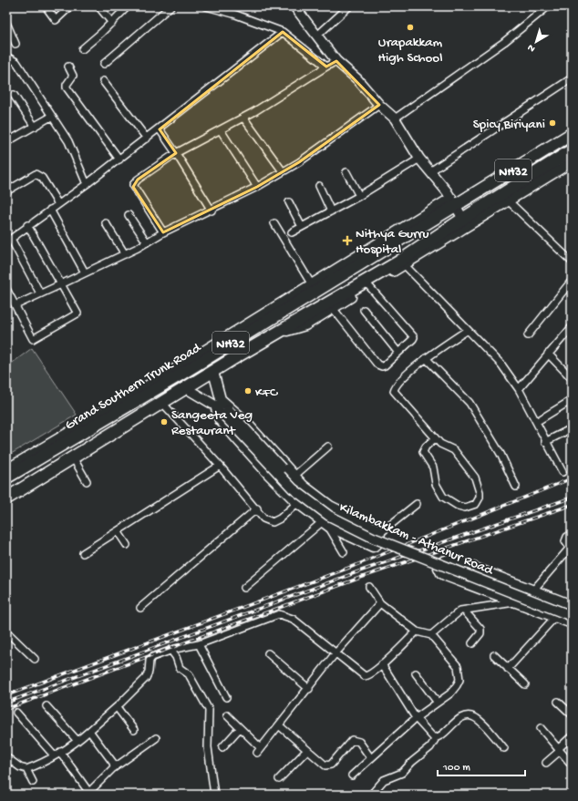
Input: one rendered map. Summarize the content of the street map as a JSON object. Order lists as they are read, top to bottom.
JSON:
{
  "streets": {
    "highway": ["NH32", "Grand Southern Trunk Road"],
    "street": ["Kilambakkam - Athanur Road"]
  },
  "crossings": [
    ["NH32", "Kilambakkam - Athanur Road"]
  ],
  "places": {
    "other": [
      "Urapakkam High School",
      "Spicy Biriyani",
      "KFC",
      "Sangeeta Veg Restaurant"
    ],
    "health": ["Nithya Gurru Hospital"]
  },
  "scale_bar": "100 m",
  "north": "bottom left"
}
